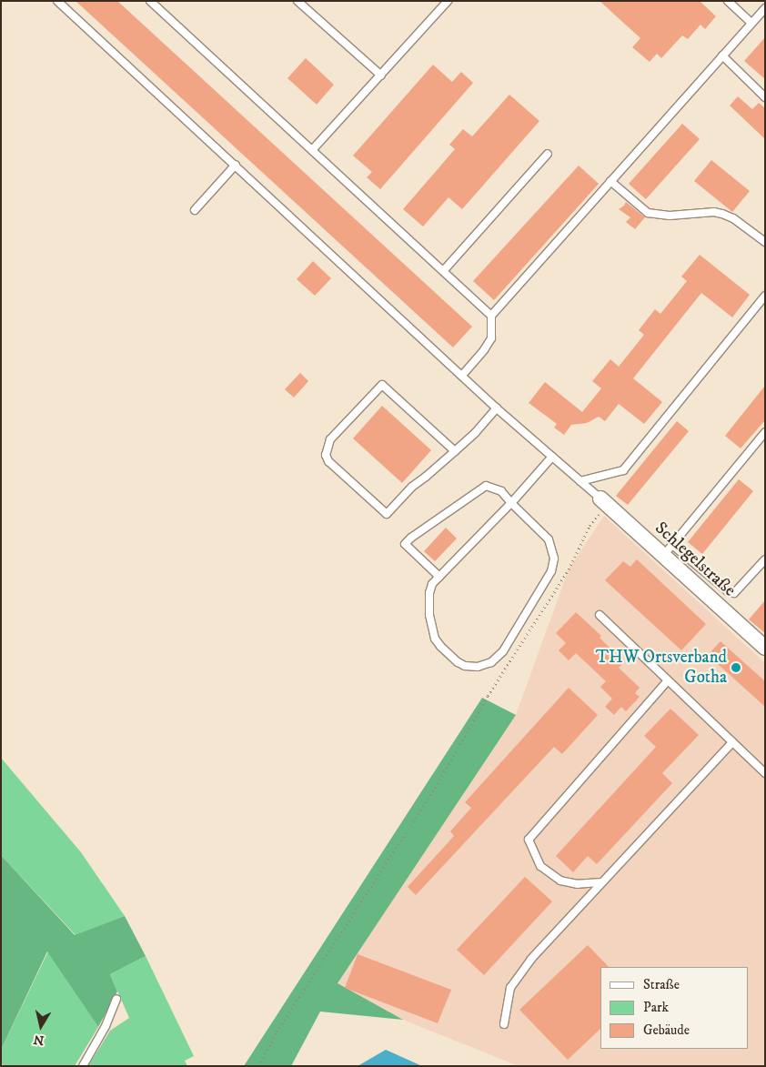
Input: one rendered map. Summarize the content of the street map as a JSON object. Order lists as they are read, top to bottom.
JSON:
{
  "streets": {
    "street": ["Schlegelstraße"]
  },
  "places": ["THW Ortsverband Gotha"],
  "legend": ["Straße", "Park", "Gebäude"],
  "north": "bottom"
}
